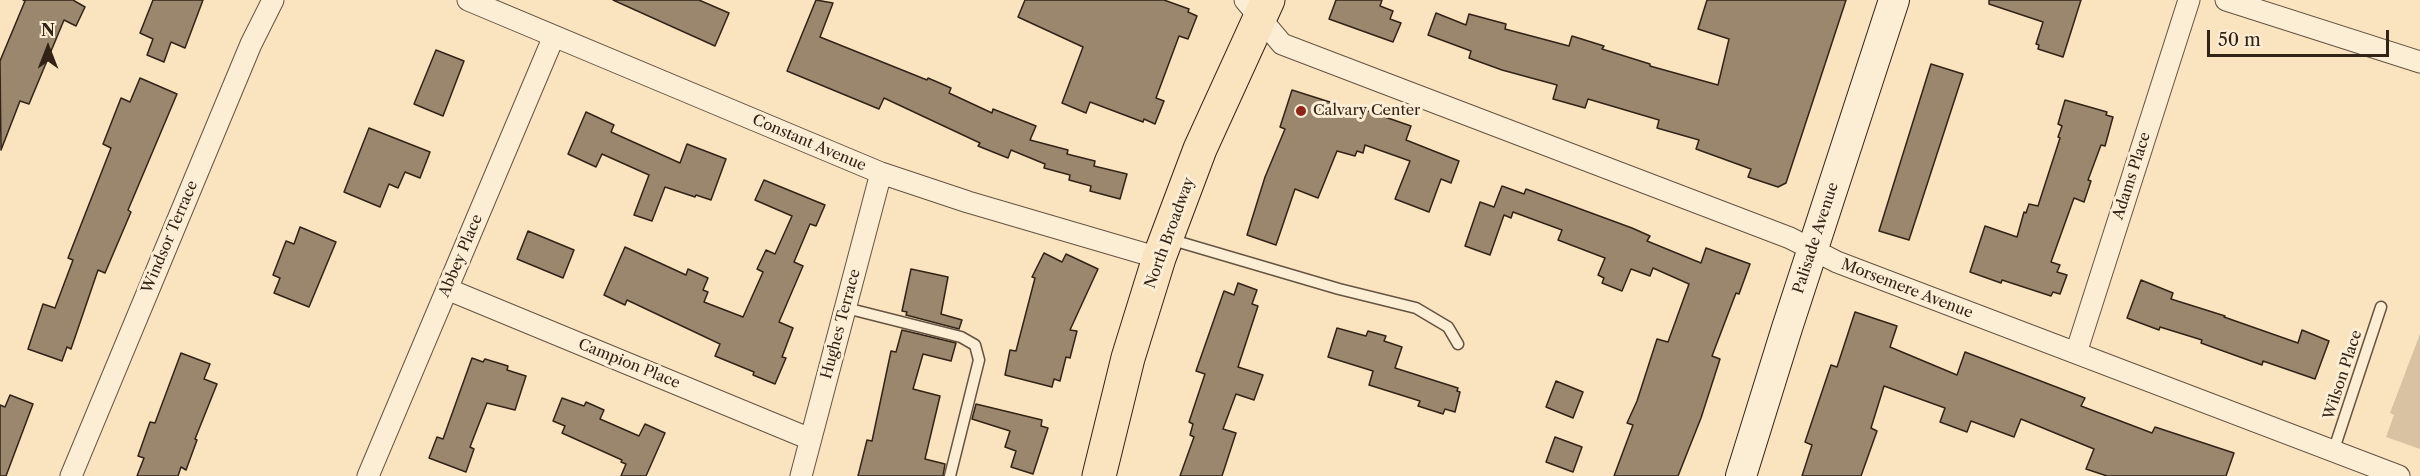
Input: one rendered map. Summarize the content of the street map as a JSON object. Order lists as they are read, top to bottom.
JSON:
{
  "streets": {
    "main road": ["North Broadway"],
    "street": [
      "Constant Avenue",
      "Adams Place",
      "Windsor Terrace",
      "Palisade Avenue",
      "Abbey Place",
      "Morsemere Avenue",
      "Hughes Terrace",
      "Campion Place"
    ],
    "lane": ["Wilson Place"]
  },
  "crossings": [
    ["Constant Avenue", "North Broadway"],
    ["Constant Avenue", "Abbey Place"],
    ["Constant Avenue", "Hughes Terrace"],
    ["Adams Place", "Morsemere Avenue"],
    ["North Broadway", "Morsemere Avenue"],
    ["Palisade Avenue", "Morsemere Avenue"],
    ["Abbey Place", "Campion Place"],
    ["Morsemere Avenue", "Wilson Place"],
    ["Hughes Terrace", "Campion Place"]
  ],
  "places": ["Calvary Center"],
  "scale_bar": "50 m",
  "north": "top"
}
